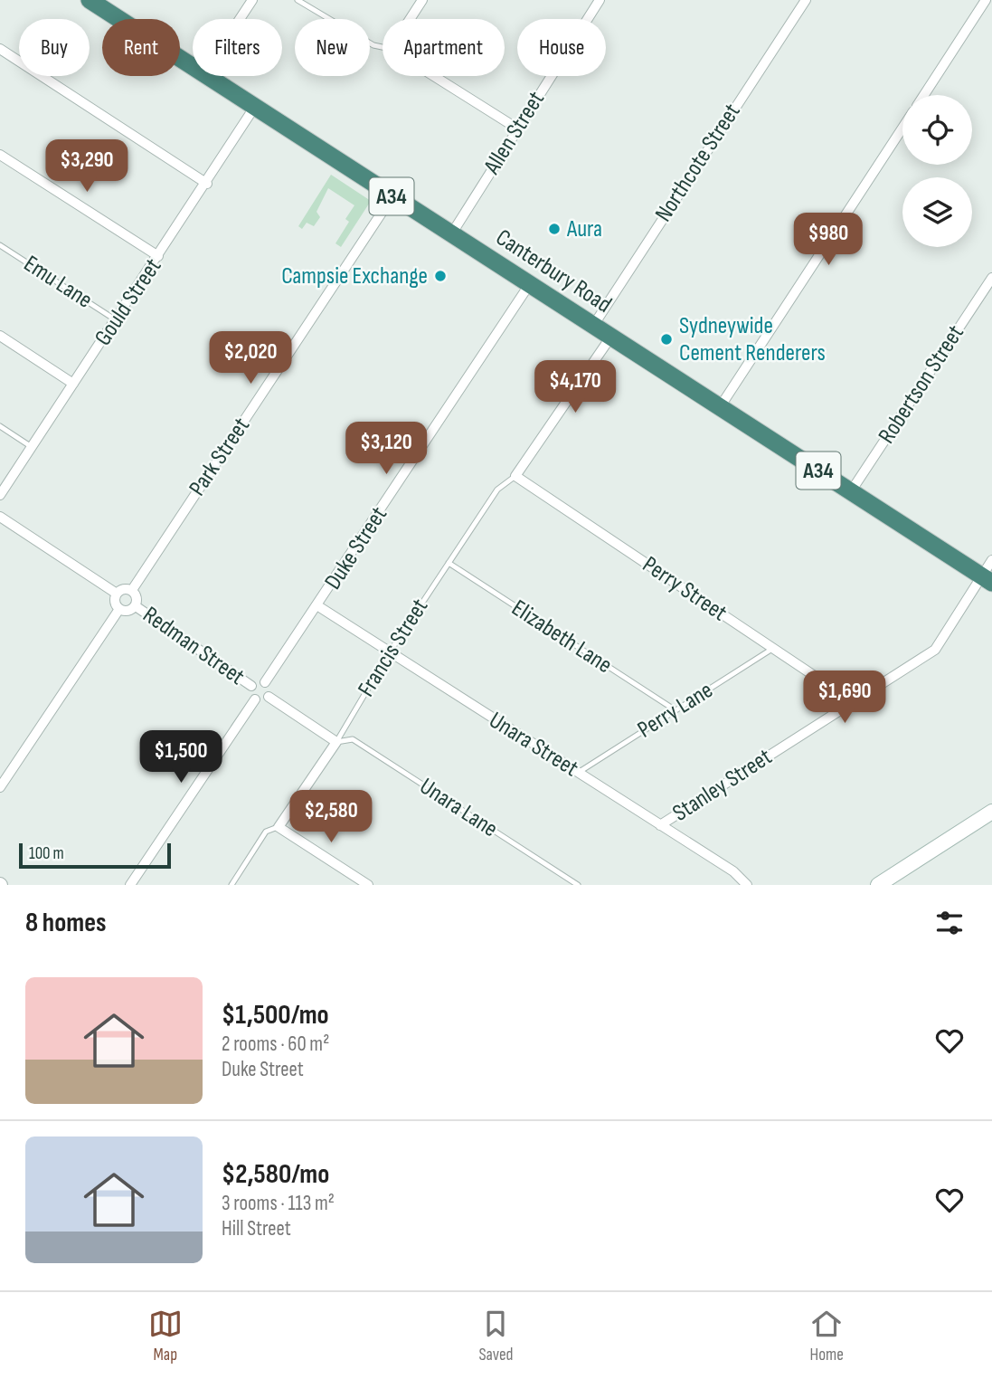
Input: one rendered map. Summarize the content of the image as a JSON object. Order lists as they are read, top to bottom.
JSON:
{
  "streets": {
    "highway": ["A34", "Canterbury Road"],
    "street": [
      "Allen Street",
      "Northcote Street",
      "Gould Street",
      "Robertson Street",
      "Park Street",
      "Duke Street",
      "Perry Street",
      "Redman Street",
      "Francis Street",
      "Unara Street",
      "Stanley Street"
    ],
    "lane": [
      "Emu Lane",
      "Elizabeth Lane",
      "Perry Lane",
      "Unara Lane"
    ]
  },
  "crossings": [
    ["Allen Street", "Canterbury Road"],
    ["Northcote Street", "Canterbury Road"],
    ["Canterbury Road", "Gould Street"],
    ["Canterbury Road", "Robertson Street"],
    ["Canterbury Road", "Park Street"],
    ["Canterbury Road", "Duke Street"],
    ["Canterbury Road", "Stanley Street"],
    ["Emu Lane", "Gould Street"],
    ["Park Street", "Redman Street"],
    ["Duke Street", "Redman Street"],
    ["Duke Street", "Unara Street"],
    ["Perry Street", "Francis Street"],
    ["Perry Street", "Perry Lane"],
    ["Perry Street", "Stanley Street"],
    ["Elizabeth Lane", "Francis Street"],
    ["Elizabeth Lane", "Perry Lane"],
    ["Redman Street", "Francis Street"],
    ["Redman Street", "Unara Lane"],
    ["Francis Street", "Unara Street"],
    ["Francis Street", "Unara Lane"],
    ["Perry Lane", "Unara Street"],
    ["Unara Street", "Stanley Street"]
  ],
  "places": ["Aura", "Campsie Exchange", "Sydneywide Cement Renderers"],
  "scale_bar": "100 m",
  "page": {
    "chip": [
      "Buy",
      "Rent",
      "Filters",
      "New",
      "Apartment",
      "House"
    ],
    "price": [
      "$3,290",
      "$980",
      "$2,020",
      "$4,170",
      "$3,120",
      "$1,690",
      "$1,500",
      "$2,580"
    ],
    "scale": "100 m",
    "heading": "8 homes",
    "list": [
      {
        "name": "$1,500/mo",
        "note": "2 rooms · 60 m² · Duke Street"
      },
      {
        "name": "$2,580/mo",
        "note": "3 rooms · 113 m² · Hill Street"
      }
    ],
    "tabs": ["Map", "Saved", "Home"]
  }
}
